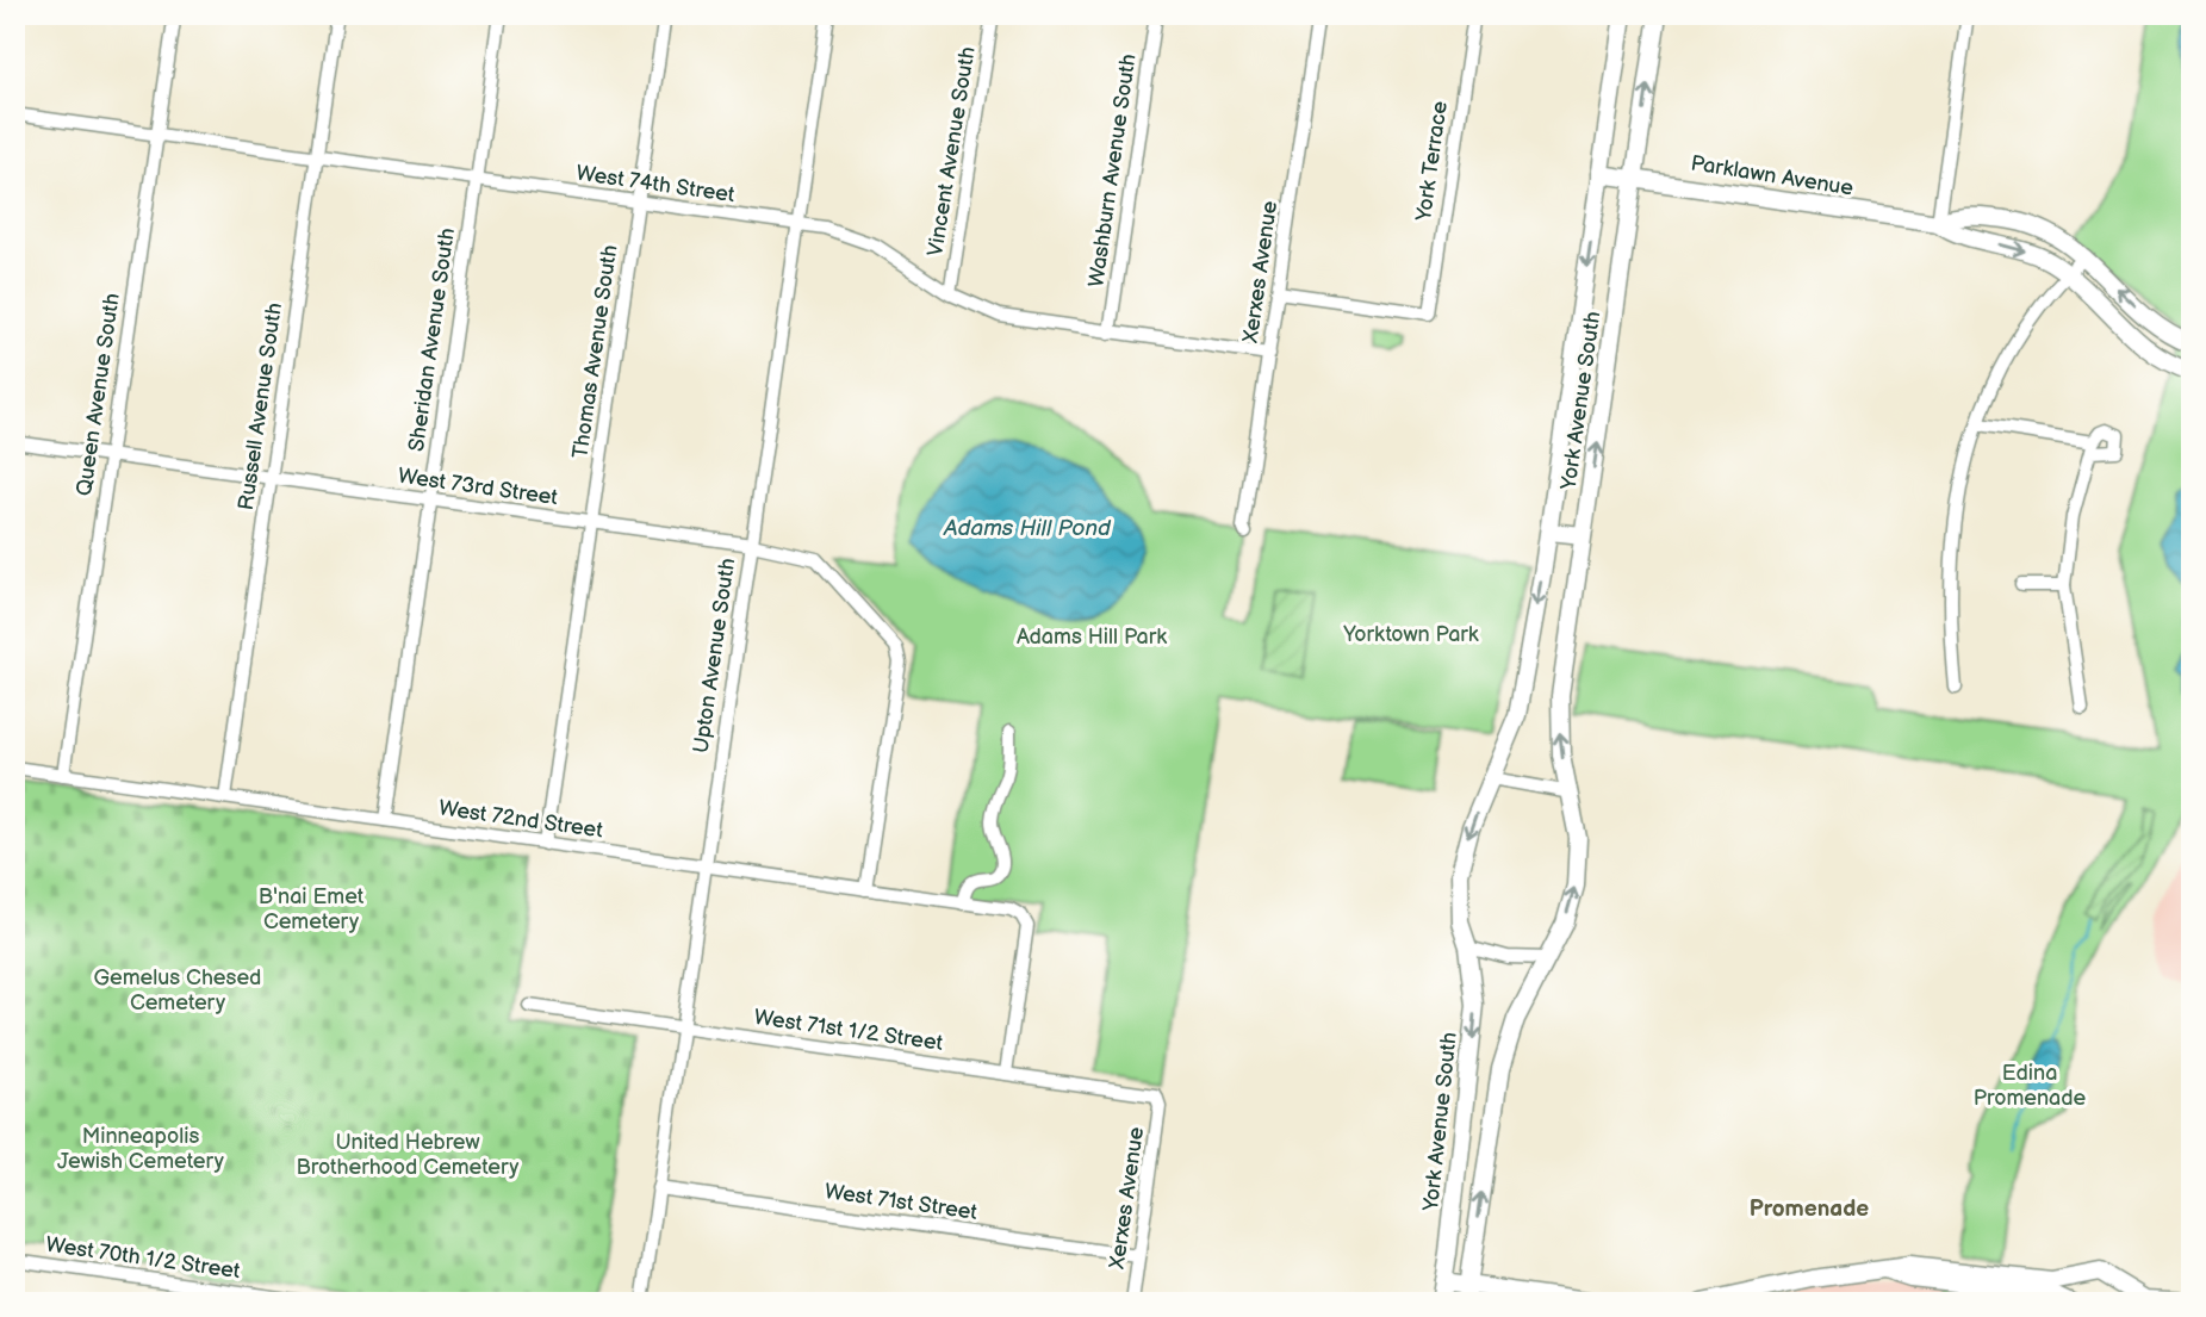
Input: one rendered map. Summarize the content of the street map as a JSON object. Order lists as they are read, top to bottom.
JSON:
{
  "streets": {
    "street": [
      "Vincent Avenue South",
      "York Terrace",
      "Washburn Avenue South",
      "Parklawn Avenue",
      "West 74th Street",
      "Xerxes Avenue",
      "Sheridan Avenue South",
      "Thomas Avenue South",
      "Queen Avenue South",
      "York Avenue South",
      "Russell Avenue South",
      "West 73rd Street",
      "Upton Avenue South",
      "West 72nd Street",
      "West 71st 1/2 Street",
      "West 71st Street",
      "West 70th 1/2 Street"
    ]
  },
  "crossings": [
    ["Vincent Avenue South", "West 74th Street"],
    ["York Terrace", "Xerxes Avenue"],
    ["Washburn Avenue South", "West 74th Street"],
    ["Parklawn Avenue", "York Avenue South"],
    ["West 74th Street", "Xerxes Avenue"],
    ["West 74th Street", "Sheridan Avenue South"],
    ["West 74th Street", "Thomas Avenue South"],
    ["West 74th Street", "Queen Avenue South"],
    ["West 74th Street", "Russell Avenue South"],
    ["West 74th Street", "Upton Avenue South"],
    ["Xerxes Avenue", "West 71st 1/2 Street"],
    ["Xerxes Avenue", "West 71st Street"],
    ["Sheridan Avenue South", "West 73rd Street"],
    ["Sheridan Avenue South", "West 72nd Street"],
    ["Thomas Avenue South", "West 73rd Street"],
    ["Thomas Avenue South", "West 72nd Street"],
    ["Queen Avenue South", "West 73rd Street"],
    ["Queen Avenue South", "West 72nd Street"],
    ["Russell Avenue South", "West 73rd Street"],
    ["Russell Avenue South", "West 72nd Street"],
    ["West 73rd Street", "Upton Avenue South"],
    ["West 73rd Street", "West 72nd Street"],
    ["Upton Avenue South", "West 72nd Street"],
    ["Upton Avenue South", "West 71st 1/2 Street"],
    ["Upton Avenue South", "West 71st Street"],
    ["West 72nd Street", "West 71st 1/2 Street"]
  ],
  "districts": ["Promenade"],
  "water": ["Adams Hill Pond"],
  "parks": [
    "Yorktown Park",
    "Adams Hill Park",
    "B'nai Emet Cemetery",
    "Gemelus Chesed Cemetery",
    "Edina Promenade",
    "Minneapolis Jewish Cemetery",
    "United Hebrew Brotherhood Cemetery"
  ]
}
